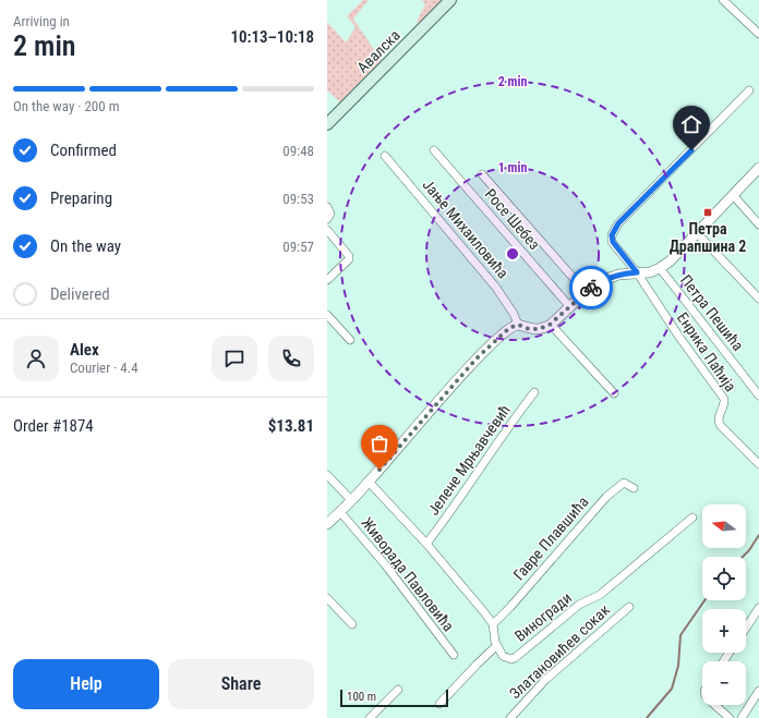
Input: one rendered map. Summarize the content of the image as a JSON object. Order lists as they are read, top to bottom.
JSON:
{
  "streets": {
    "main road": ["Авалска"],
    "street": [
      "Росе Шебез",
      "Јање Михаиловића",
      "Петра Пешића",
      "Енрика Паћија",
      "Јелене Мрњавчевић",
      "Гавре Плавшића",
      "Живорада Павловића",
      "Виногради",
      "Златановићев сокак"
    ]
  },
  "crossings": [
    ["Јелене Мрњавчевић", "Виногради"],
    ["Гавре Плавшића", "Виногради"]
  ],
  "places": {
    "transit": ["Петра Драпшина 2"]
  },
  "scale_bar": "100 m",
  "north": "left",
  "page": {
    "heading": ["2 min", "Arriving in", "10:13–10:18"],
    "panel": [
      "Alex",
      "Courier · 4.4",
      "Order #1874",
      "$13.81"
    ],
    "bar": "On the way · 200 m",
    "list": [
      ["Confirmed", "09:48"],
      ["Preparing", "09:53"],
      ["On the way", "09:57"],
      "Delivered"
    ],
    "map_buttons": ["+", "−"],
    "buttons": ["Help", "Share"],
    "scale": "100 m"
  },
  "rings": ["2 min", "1 min"]
}
